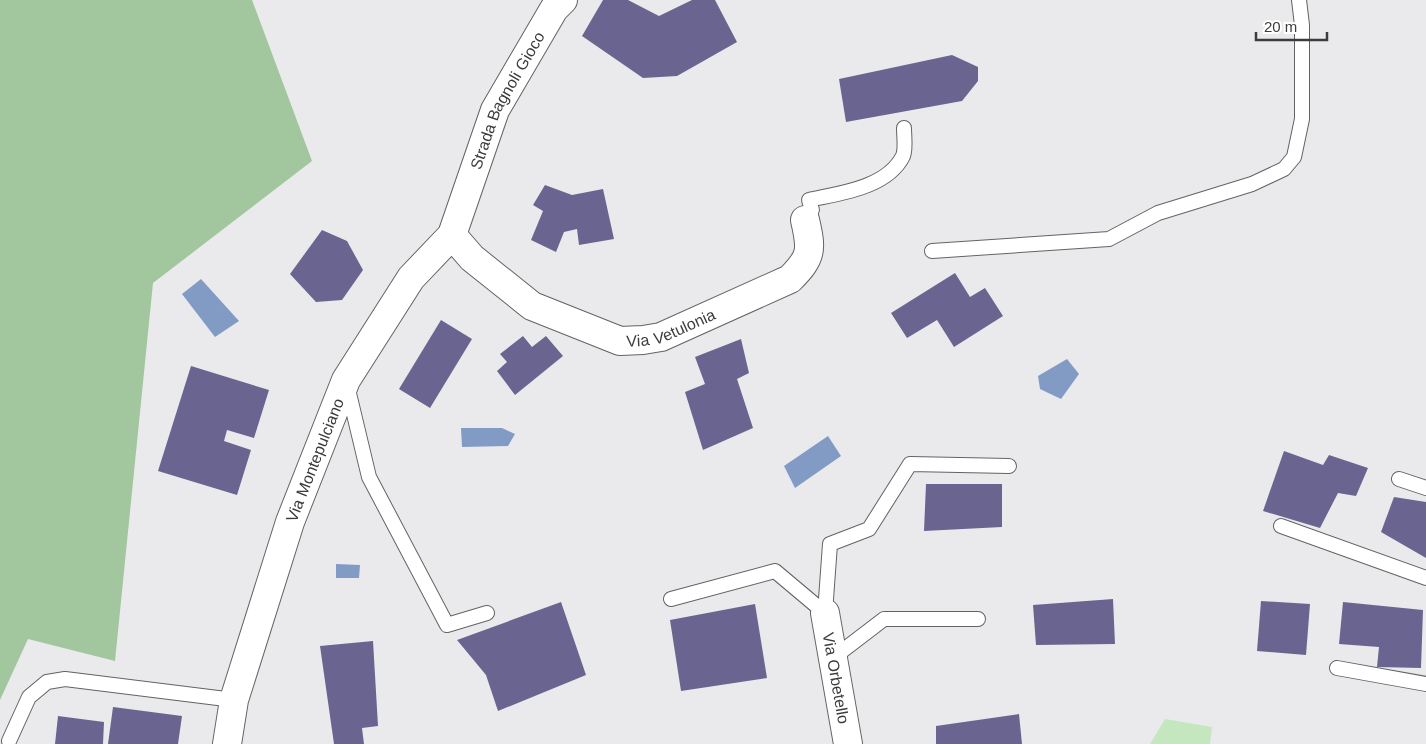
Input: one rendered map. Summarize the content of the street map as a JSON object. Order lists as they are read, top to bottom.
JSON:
{
  "streets": {
    "street": [
      "Strada Bagnoli Gioco",
      "Via Vetulonia",
      "Via Montepulciano",
      "Via Orbetello"
    ]
  },
  "crossings": [
    ["Strada Bagnoli Gioco", "Via Montepulciano"],
    ["Via Vetulonia", "Via Montepulciano"]
  ],
  "scale_bar": "20 m"
}
